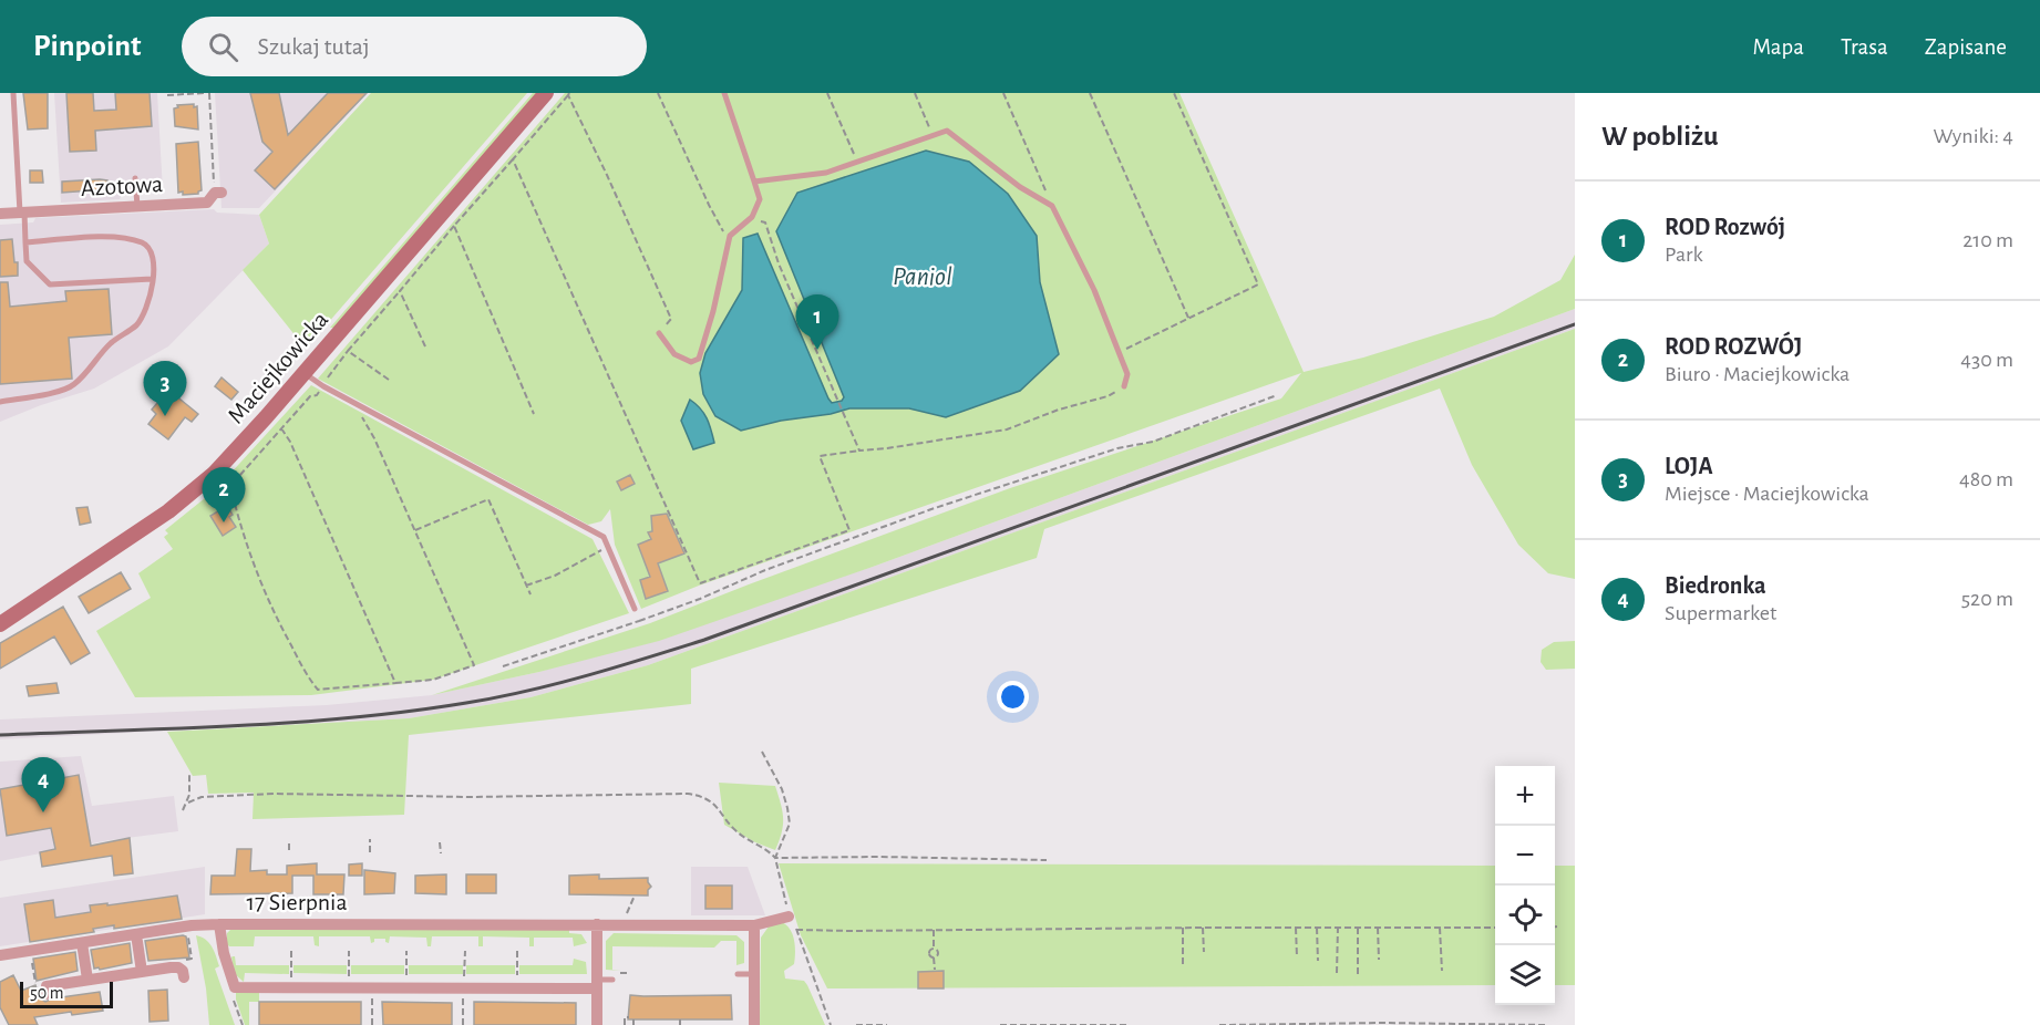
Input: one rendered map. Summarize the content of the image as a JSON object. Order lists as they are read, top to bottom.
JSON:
{
  "streets": {
    "street": ["Azotowa", "Maciejkowicka", "17 Sierpnia"]
  },
  "water": ["Paniol"],
  "scale_bar": "50 m",
  "page": {
    "header": "Pinpoint",
    "search": "Szukaj tutaj",
    "nav": ["Mapa", "Trasa", "Zapisane"],
    "heading": ["W pobliżu", "Wyniki: 4"],
    "list": [
      {
        "mark": "1",
        "name": "ROD Rozwój",
        "note": "Park",
        "value": "210 m"
      },
      {
        "mark": "2",
        "name": "ROD ROZWÓJ",
        "note": "Biuro · Maciejkowicka",
        "value": "430 m"
      },
      {
        "mark": "3",
        "name": "LOJA",
        "note": "Miejsce · Maciejkowicka",
        "value": "480 m"
      },
      {
        "mark": "4",
        "name": "Biedronka",
        "note": "Supermarket",
        "value": "520 m"
      }
    ],
    "pins": [
      "1",
      "3",
      "2",
      "4"
    ],
    "map_buttons": ["+", "−"],
    "scale": "50 m"
  }
}
